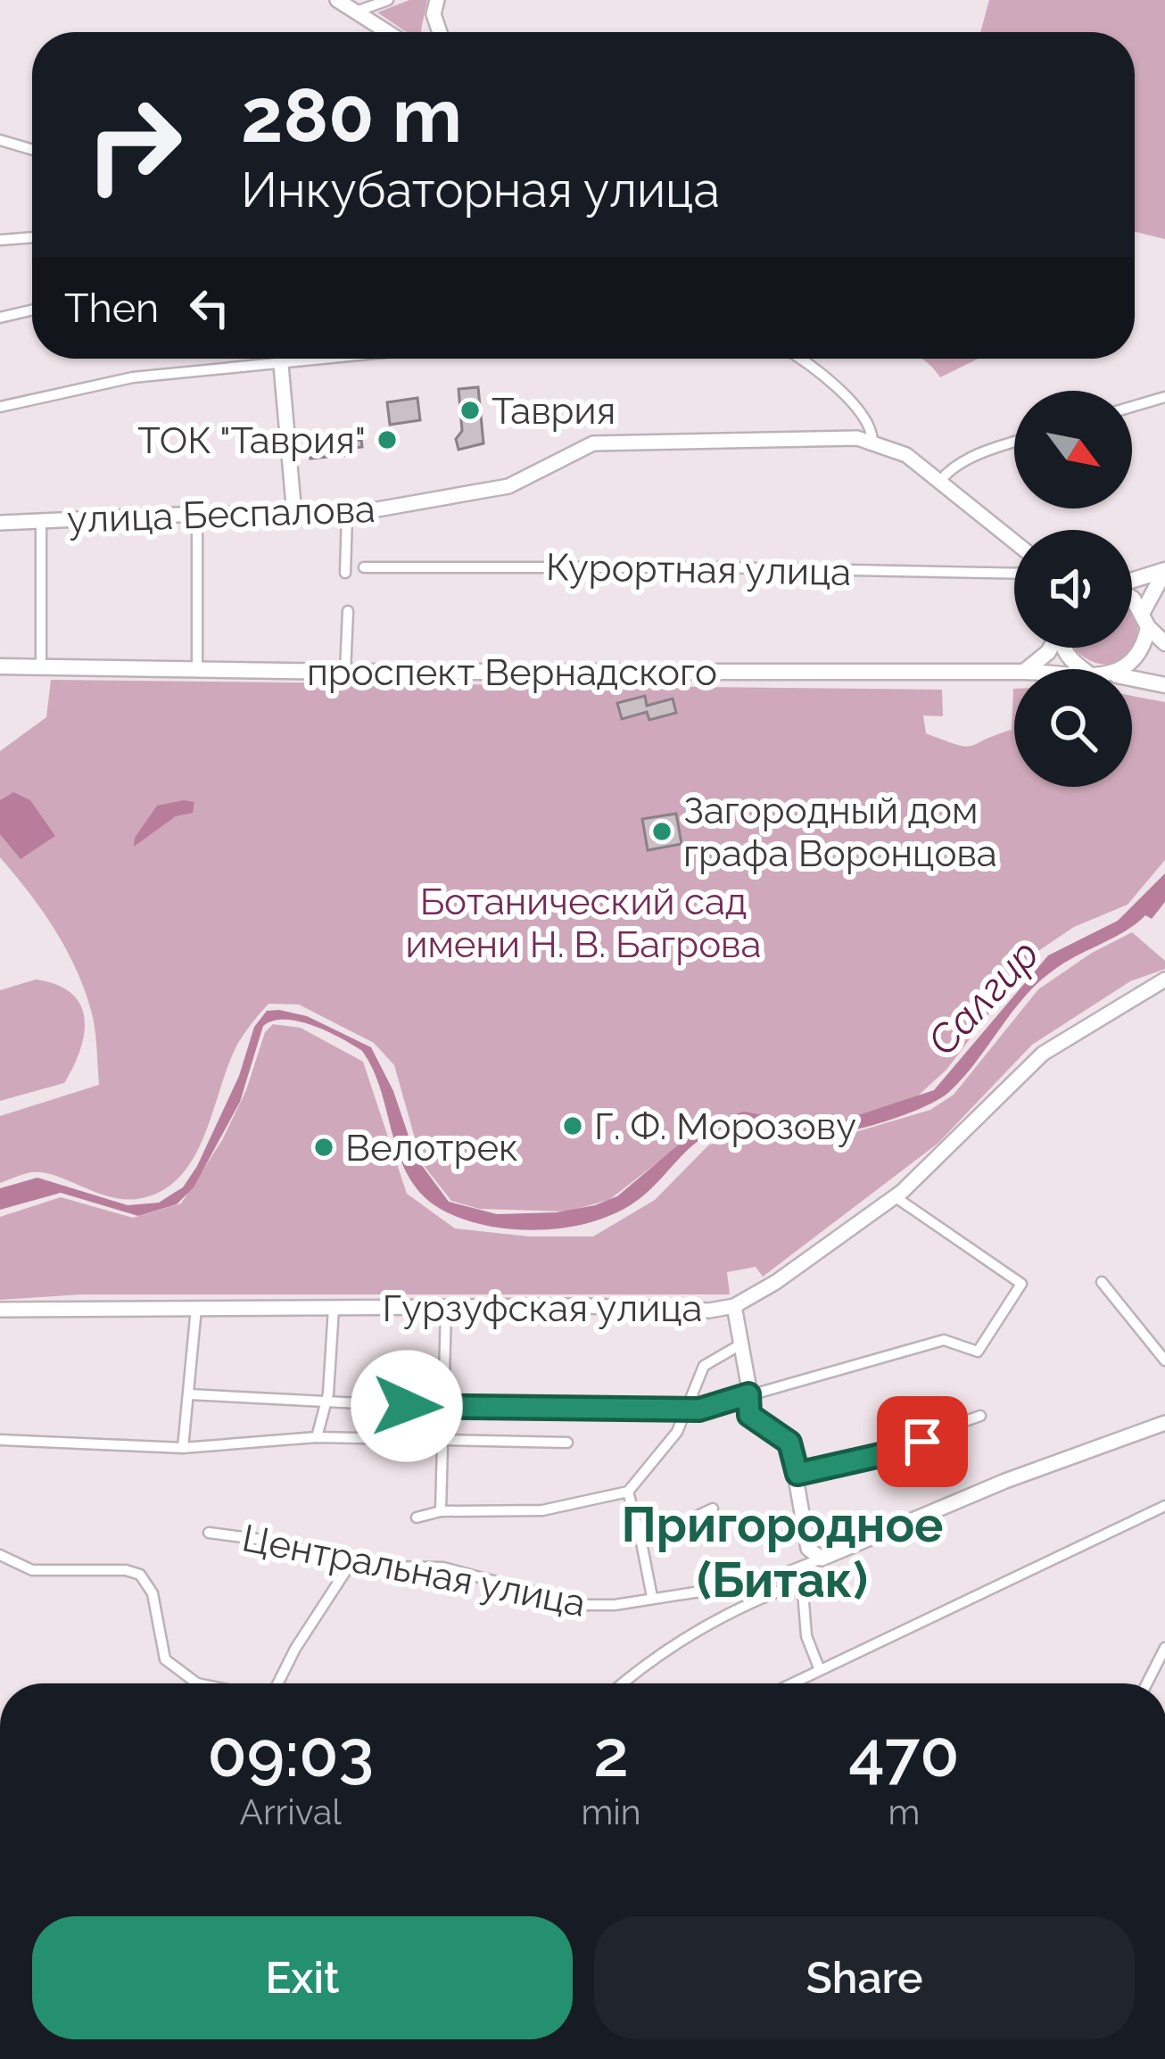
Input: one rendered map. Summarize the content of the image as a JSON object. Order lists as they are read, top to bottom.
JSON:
{
  "streets": {
    "main road": [
      "улица Беспалова",
      "проспект Вернадского",
      "Гурзуфская улица",
      "Центральная улица"
    ],
    "street": ["Курортная улица"]
  },
  "districts": ["Пригородное (Битак)"],
  "water": ["Салгир"],
  "parks": ["Ботанический сад имени Н. В. Багрова"],
  "places": [
    "Таврия",
    "ТОК \"Таврия\"",
    "Загородный дом графа Воронцова",
    "Г. Ф. Морозову",
    "Велотрек"
  ],
  "north": "bottom right",
  "page": {
    "turn": ["280 m", "Инкубаторная улица"],
    "then": "Then",
    "eta": [
      "09:03",
      "Arrival",
      "2",
      "min",
      "470",
      "m"
    ],
    "buttons": ["Exit", "Share"]
  }
}
